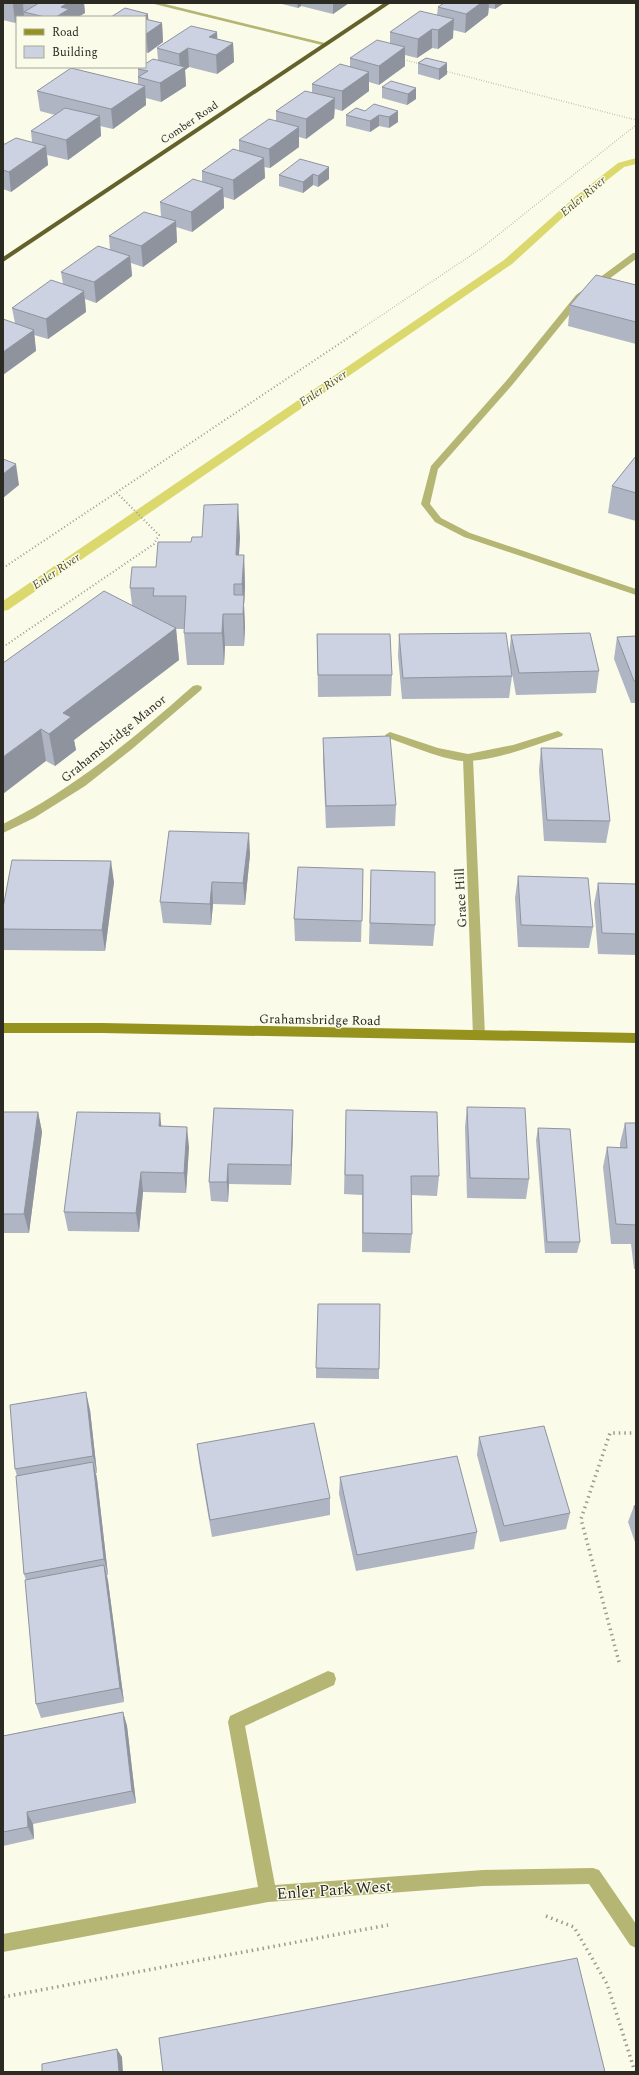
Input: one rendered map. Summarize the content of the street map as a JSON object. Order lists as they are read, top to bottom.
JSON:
{
  "streets": {
    "highway": ["Comber Road"],
    "street": [
      "Grahamsbridge Manor",
      "Grace Hill",
      "Grahamsbridge Road",
      "Enler Park West"
    ]
  },
  "crossings": [
    ["Grace Hill", "Grahamsbridge Road"]
  ],
  "water": ["Enler River"],
  "legend": ["Road", "Building"]
}
